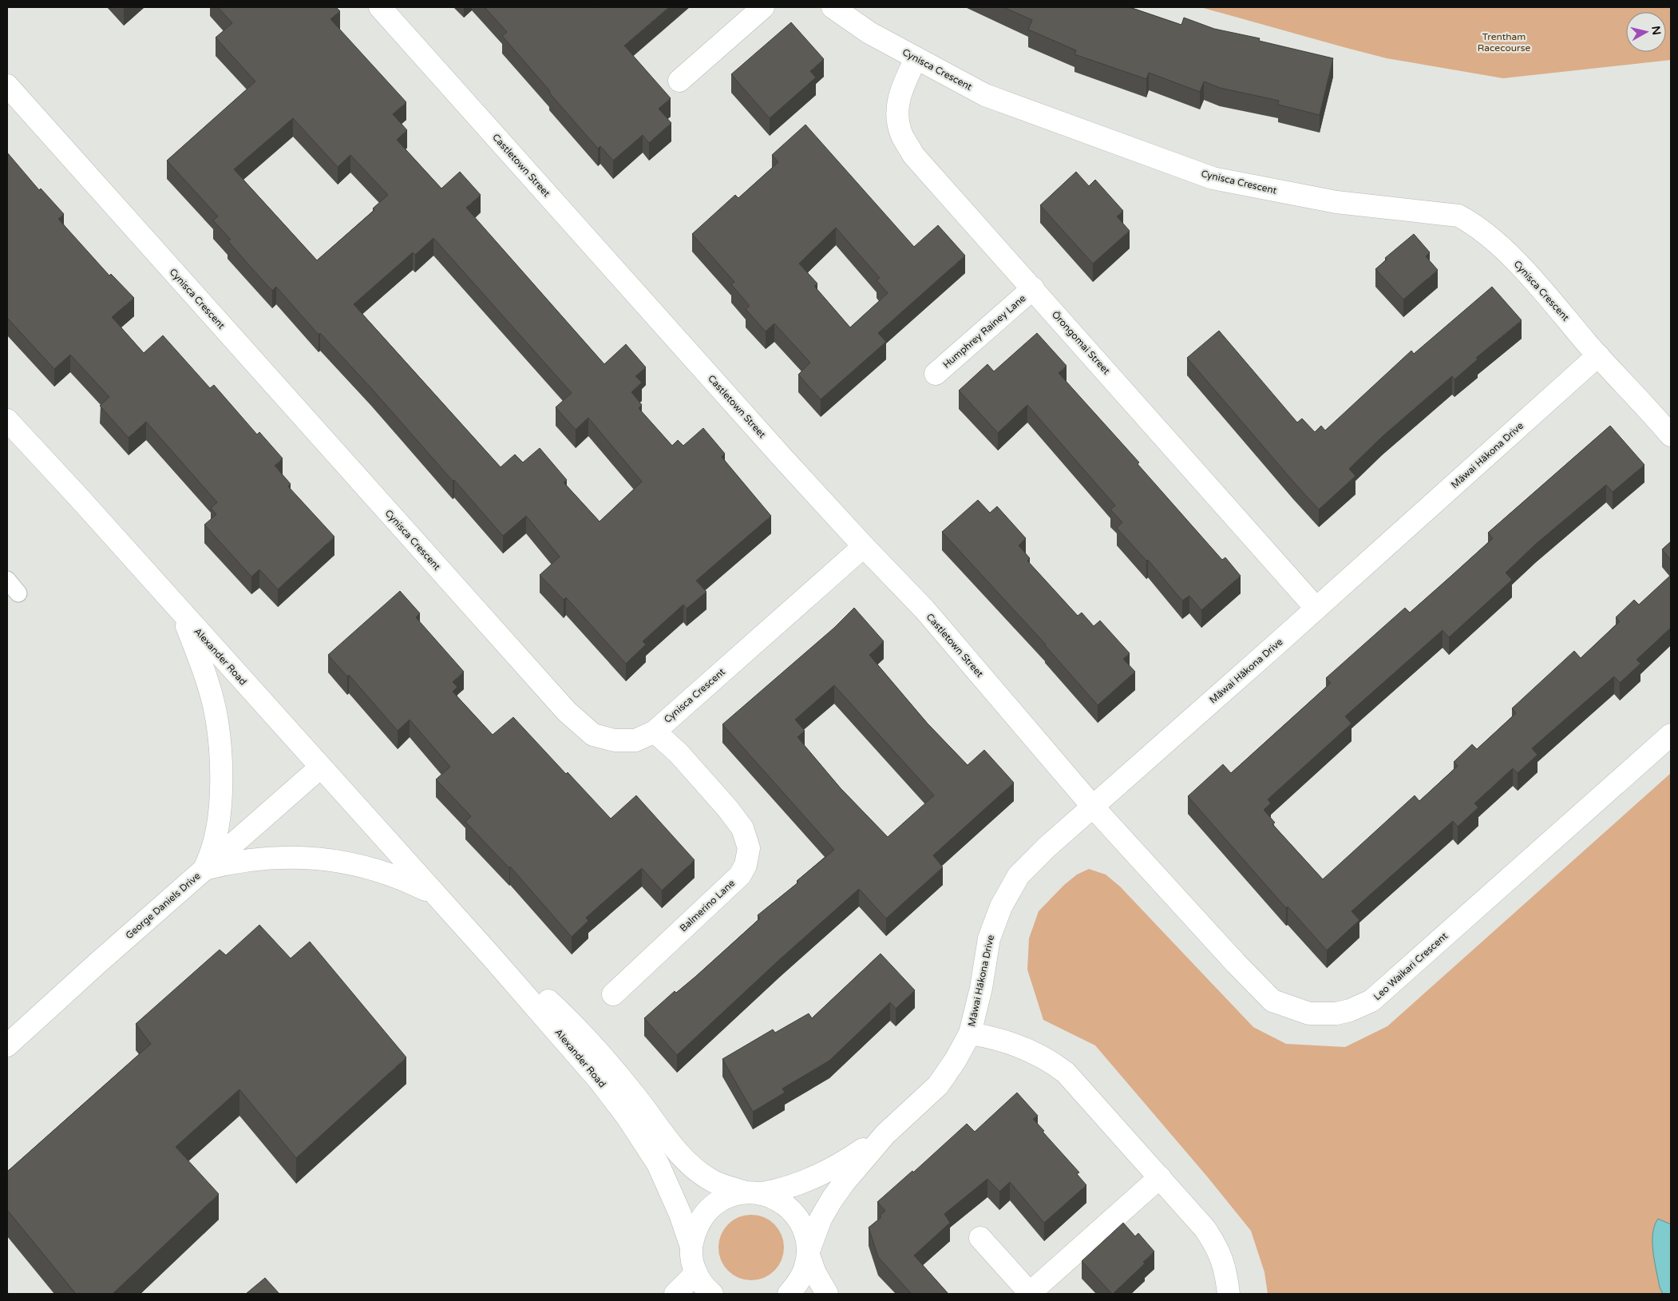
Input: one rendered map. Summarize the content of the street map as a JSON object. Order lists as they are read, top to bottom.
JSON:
{
  "streets": {
    "street": [
      "Cynisca Crescent",
      "Castletown Street",
      "Humphrey Rainey Lane",
      "Ōrongomai Street",
      "Māwai Hākona Drive",
      "Alexander Road",
      "George Daniels Drive",
      "Balmerino Lane",
      "Leo Waikari Crescent"
    ]
  },
  "crossings": [
    ["Cynisca Crescent", "Castletown Street"],
    ["Cynisca Crescent", "Ōrongomai Street"],
    ["Cynisca Crescent", "Māwai Hākona Drive"],
    ["Cynisca Crescent", "Balmerino Lane"],
    ["Castletown Street", "Māwai Hākona Drive"],
    ["Castletown Street", "Leo Waikari Crescent"],
    ["Humphrey Rainey Lane", "Ōrongomai Street"],
    ["Ōrongomai Street", "Māwai Hākona Drive"],
    ["Māwai Hākona Drive", "Alexander Road"],
    ["Māwai Hākona Drive", "Leo Waikari Crescent"],
    ["Alexander Road", "George Daniels Drive"]
  ],
  "parks": ["Trentham Racecourse"],
  "north": "right"
}
